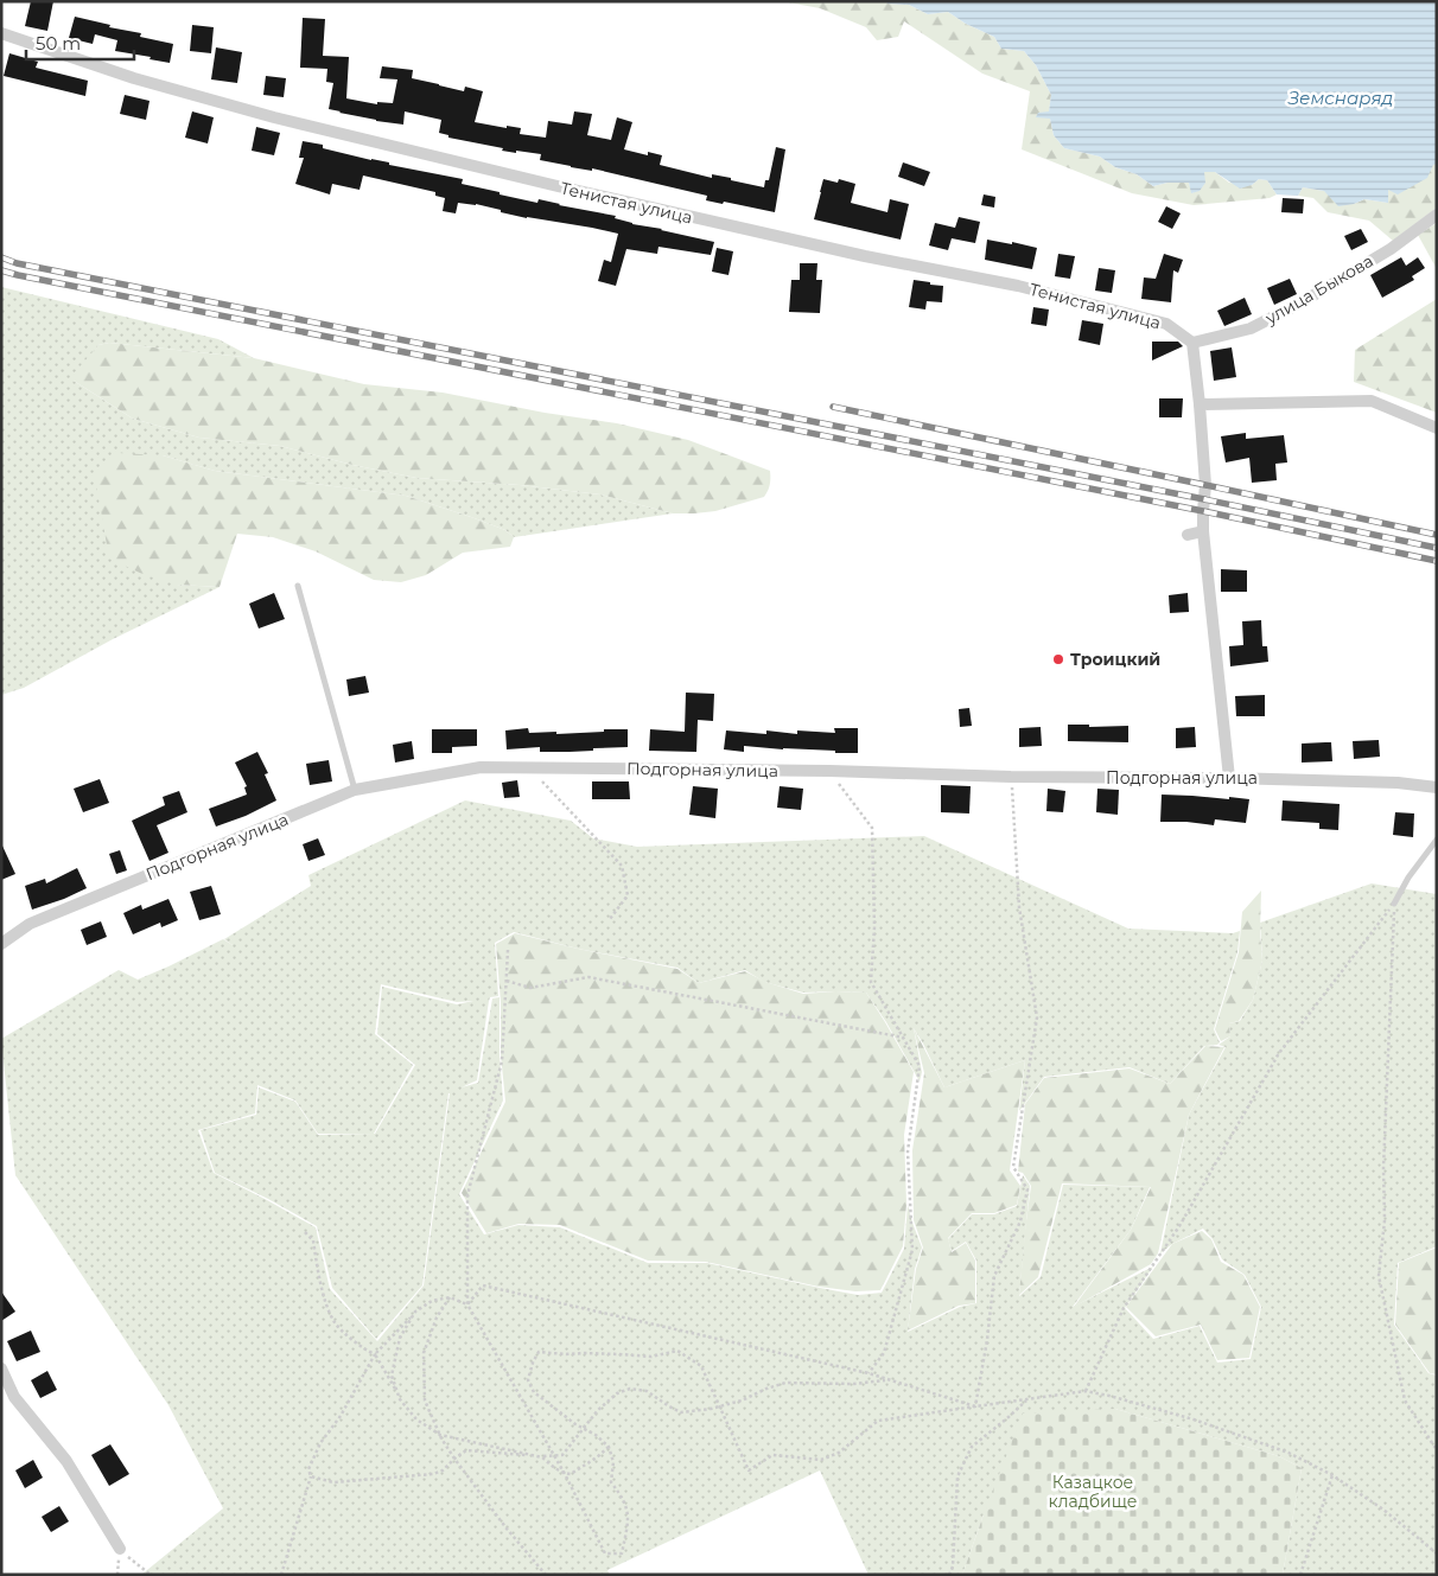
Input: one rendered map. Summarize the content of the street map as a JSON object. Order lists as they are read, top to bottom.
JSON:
{
  "streets": {
    "street": ["Тенистая улица", "улица Быкова", "Подгорная улица"]
  },
  "crossings": [
    ["Тенистая улица", "улица Быкова"]
  ],
  "water": ["Земснаряд"],
  "parks": ["Казацкое кладбище"],
  "places": ["Троицкий"],
  "scale_bar": "50 m"
}
